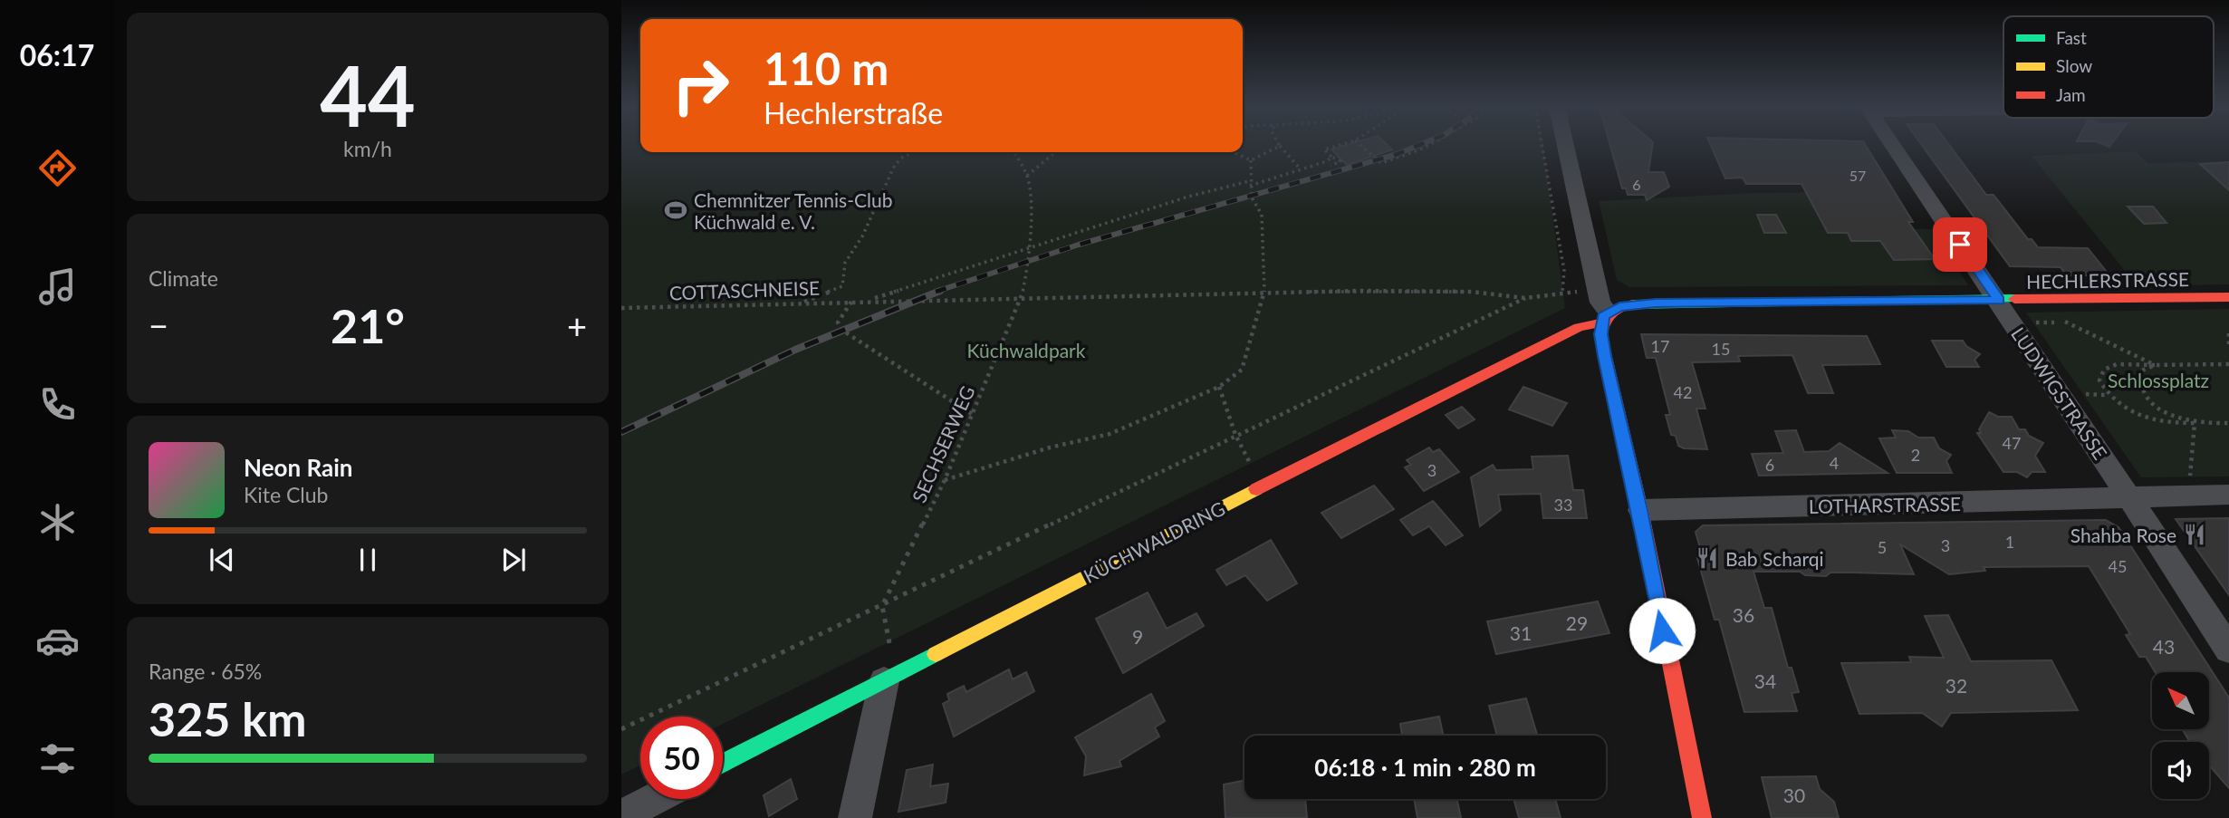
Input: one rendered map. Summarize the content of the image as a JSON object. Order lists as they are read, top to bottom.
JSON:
{
  "streets": {
    "main road": ["HECHLERSTRASSE", "KÜCHWALDRING"],
    "street": ["LUDWIGSTRASSE", "LOTHARSTRASSE"],
    "path": ["COTTASCHNEISE", "SECHSERWEG"]
  },
  "crossings": [
    ["HECHLERSTRASSE", "LUDWIGSTRASSE"],
    ["HECHLERSTRASSE", "KÜCHWALDRING"],
    ["LUDWIGSTRASSE", "LOTHARSTRASSE"]
  ],
  "parks": ["Küchwaldpark", "Schlossplatz"],
  "places": {
    "sports": ["Chemnitzer Tennis-Club Küchwald e. V."],
    "restaurant": ["Shahba Rose", "Bab Scharqi"]
  },
  "house_numbers": [
    "57",
    "6",
    "17",
    "15",
    "42",
    "47",
    "2",
    "4",
    "6",
    "3",
    "33",
    "1",
    "3",
    "5",
    "45",
    "36",
    "29",
    "31",
    "9",
    "43",
    "34",
    "32",
    "30"
  ],
  "legend": ["Fast", "Slow", "Jam"],
  "north": "top left",
  "page": {
    "tabs": "06:17",
    "tile": [
      ["44", "km/h"],
      "Climate",
      ["Range · 65%", "325 km"]
    ],
    "turn": ["110 m", "Hechlerstraße"],
    "heat": ["−", "21°", "+"],
    "song": ["Neon Rain", "Kite Club"],
    "limit": "50",
    "trip": "06:18 · 1 min · 280 m"
  }
}
